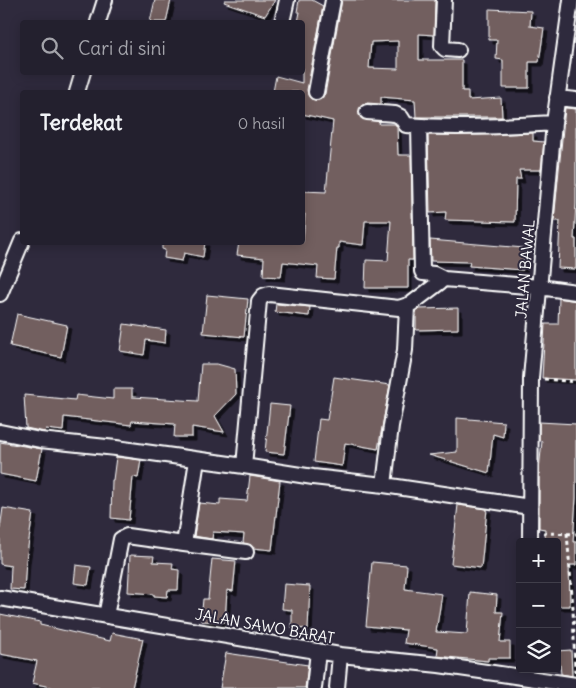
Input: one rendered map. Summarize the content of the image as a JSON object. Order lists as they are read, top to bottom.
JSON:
{
  "streets": {
    "street": ["JALAN BAWAL", "JALAN SAWO BARAT"]
  },
  "page": {
    "search": "Cari di sini",
    "heading": ["Terdekat", "0 hasil"],
    "map_buttons": ["+", "−"]
  }
}
